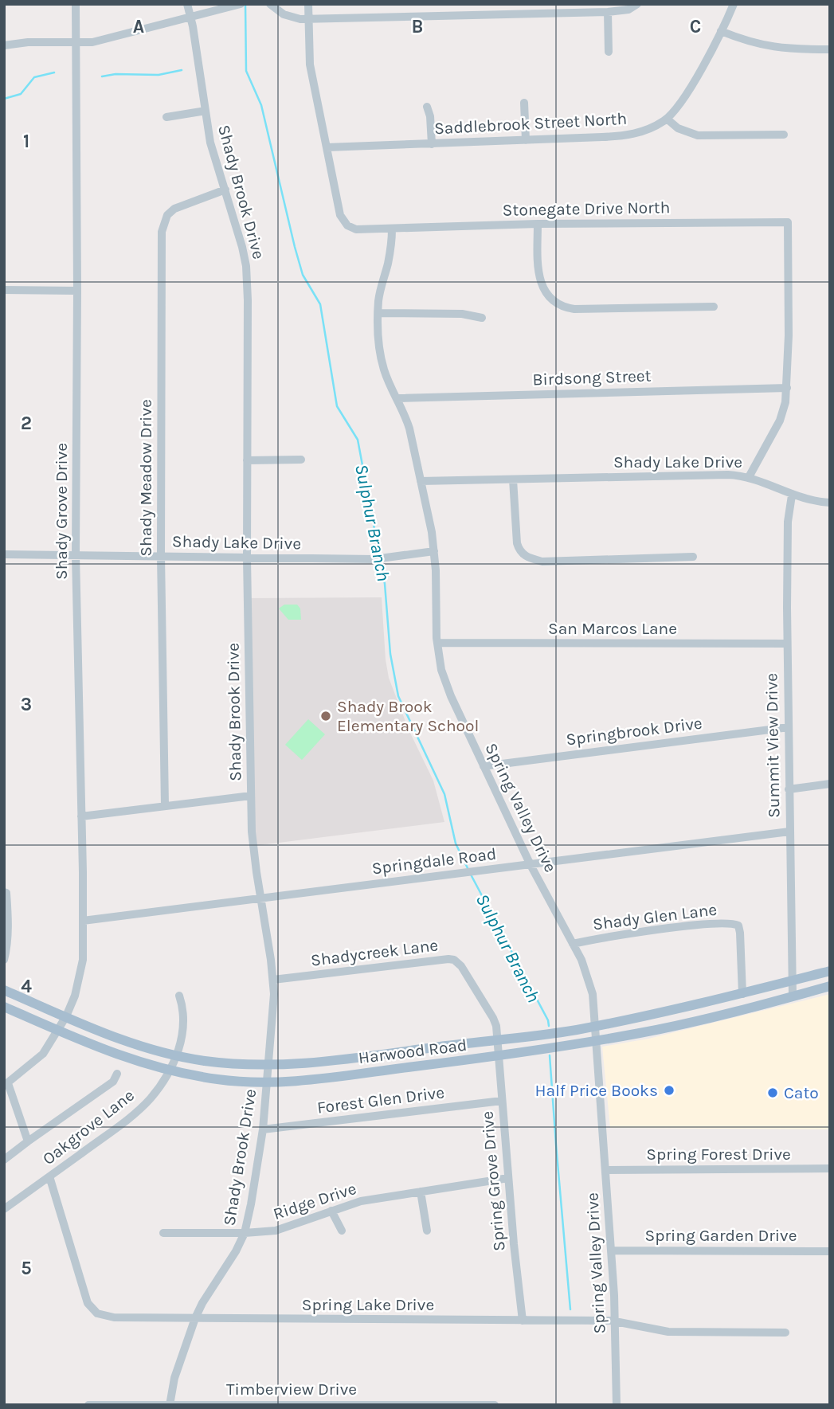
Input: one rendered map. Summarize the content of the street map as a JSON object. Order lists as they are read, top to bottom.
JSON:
{
  "streets": {
    "main road": ["Harwood Road"],
    "street": [
      "Saddlebrook Street North",
      "Shady Brook Drive",
      "Stonegate Drive North",
      "Birdsong Street",
      "Shady Lake Drive",
      "Shady Meadow Drive",
      "Shady Grove Drive",
      "San Marcos Lane",
      "Springbrook Drive",
      "Summit View Drive",
      "Spring Valley Drive",
      "Springdale Road",
      "Shady Glen Lane",
      "Shadycreek Lane",
      "Forest Glen Drive",
      "Oakgrove Lane",
      "Spring Forest Drive",
      "Spring Grove Drive",
      "Ridge Drive",
      "Spring Garden Drive",
      "Spring Lake Drive",
      "Timberview Drive"
    ]
  },
  "crossings": [
    ["Saddlebrook Street North", "Stonegate Drive North"],
    ["Shady Brook Drive", "Shady Lake Drive"],
    ["Shady Brook Drive", "Shady Meadow Drive"],
    ["Shady Brook Drive", "Springdale Road"],
    ["Shady Brook Drive", "Shadycreek Lane"],
    ["Shady Brook Drive", "Harwood Road"],
    ["Shady Brook Drive", "Forest Glen Drive"],
    ["Shady Brook Drive", "Ridge Drive"],
    ["Shady Brook Drive", "Spring Lake Drive"],
    ["Shady Brook Drive", "Timberview Drive"],
    ["Stonegate Drive North", "Birdsong Street"],
    ["Stonegate Drive North", "Shady Lake Drive"],
    ["Stonegate Drive North", "Spring Valley Drive"],
    ["Birdsong Street", "Spring Valley Drive"],
    ["Shady Lake Drive", "Shady Meadow Drive"],
    ["Shady Lake Drive", "Shady Grove Drive"],
    ["Shady Lake Drive", "Summit View Drive"],
    ["Shady Lake Drive", "Spring Valley Drive"],
    ["Shady Grove Drive", "Springdale Road"],
    ["Shady Grove Drive", "Harwood Road"],
    ["San Marcos Lane", "Summit View Drive"],
    ["San Marcos Lane", "Spring Valley Drive"],
    ["Springbrook Drive", "Summit View Drive"],
    ["Springbrook Drive", "Spring Valley Drive"],
    ["Summit View Drive", "Springdale Road"],
    ["Summit View Drive", "Harwood Road"],
    ["Spring Valley Drive", "Springdale Road"],
    ["Spring Valley Drive", "Shady Glen Lane"],
    ["Spring Valley Drive", "Harwood Road"],
    ["Spring Valley Drive", "Spring Forest Drive"],
    ["Spring Valley Drive", "Spring Garden Drive"],
    ["Spring Valley Drive", "Spring Lake Drive"],
    ["Shady Glen Lane", "Harwood Road"],
    ["Shadycreek Lane", "Harwood Road"],
    ["Shadycreek Lane", "Spring Grove Drive"],
    ["Harwood Road", "Oakgrove Lane"],
    ["Harwood Road", "Spring Grove Drive"],
    ["Forest Glen Drive", "Spring Grove Drive"],
    ["Oakgrove Lane", "Spring Lake Drive"],
    ["Spring Grove Drive", "Ridge Drive"],
    ["Spring Grove Drive", "Spring Lake Drive"]
  ],
  "water": ["Sulphur Branch"],
  "places": ["Shady Brook Elementary School", "Half Price Books", "Cato"],
  "grid": {
    "columns": ["A", "B", "C"],
    "rows": [
      "1",
      "2",
      "3",
      "4",
      "5"
    ]
  }
}
